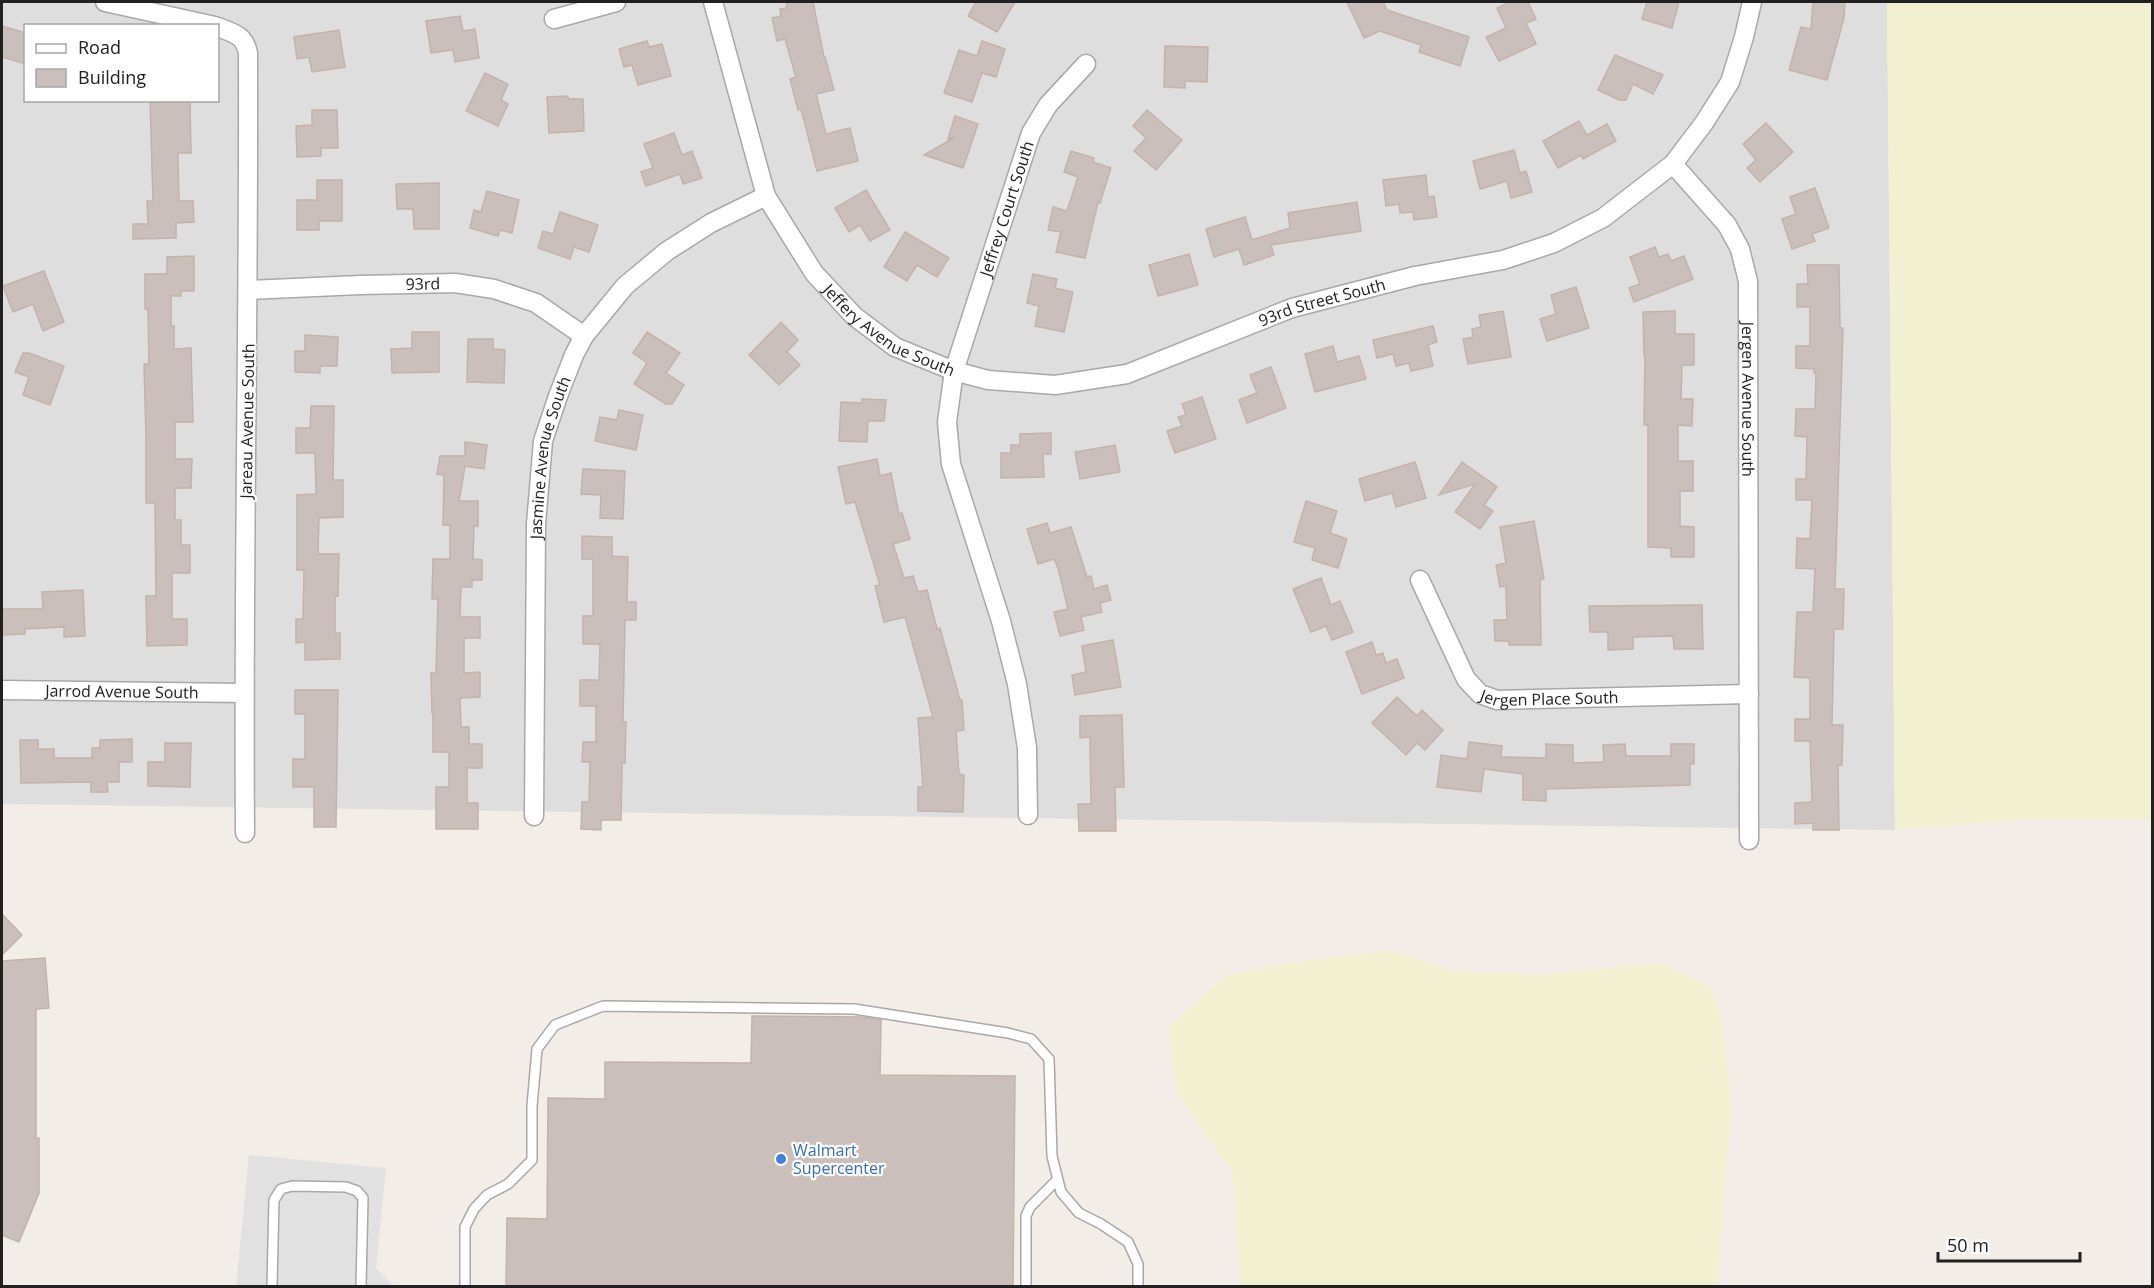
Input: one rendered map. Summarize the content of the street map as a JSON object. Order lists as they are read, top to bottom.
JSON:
{
  "streets": {
    "street": [
      "Jeffrey Court South",
      "93rd",
      "93rd Street South",
      "Jeffery Avenue South",
      "Jergen Avenue South",
      "Jareau Avenue South",
      "Jasmine Avenue South",
      "Jarrod Avenue South",
      "Jergen Place South"
    ]
  },
  "crossings": [
    ["Jeffrey Court South", "93rd Street South"],
    ["Jeffrey Court South", "Jeffery Avenue South"],
    ["93rd", "Jareau Avenue South"],
    ["93rd", "Jasmine Avenue South"],
    ["93rd Street South", "Jeffery Avenue South"],
    ["93rd Street South", "Jergen Avenue South"],
    ["Jeffery Avenue South", "Jasmine Avenue South"],
    ["Jergen Avenue South", "Jergen Place South"],
    ["Jareau Avenue South", "Jarrod Avenue South"]
  ],
  "places": ["Walmart Supercenter"],
  "legend": ["Road", "Building"],
  "scale_bar": "50 m"
}
